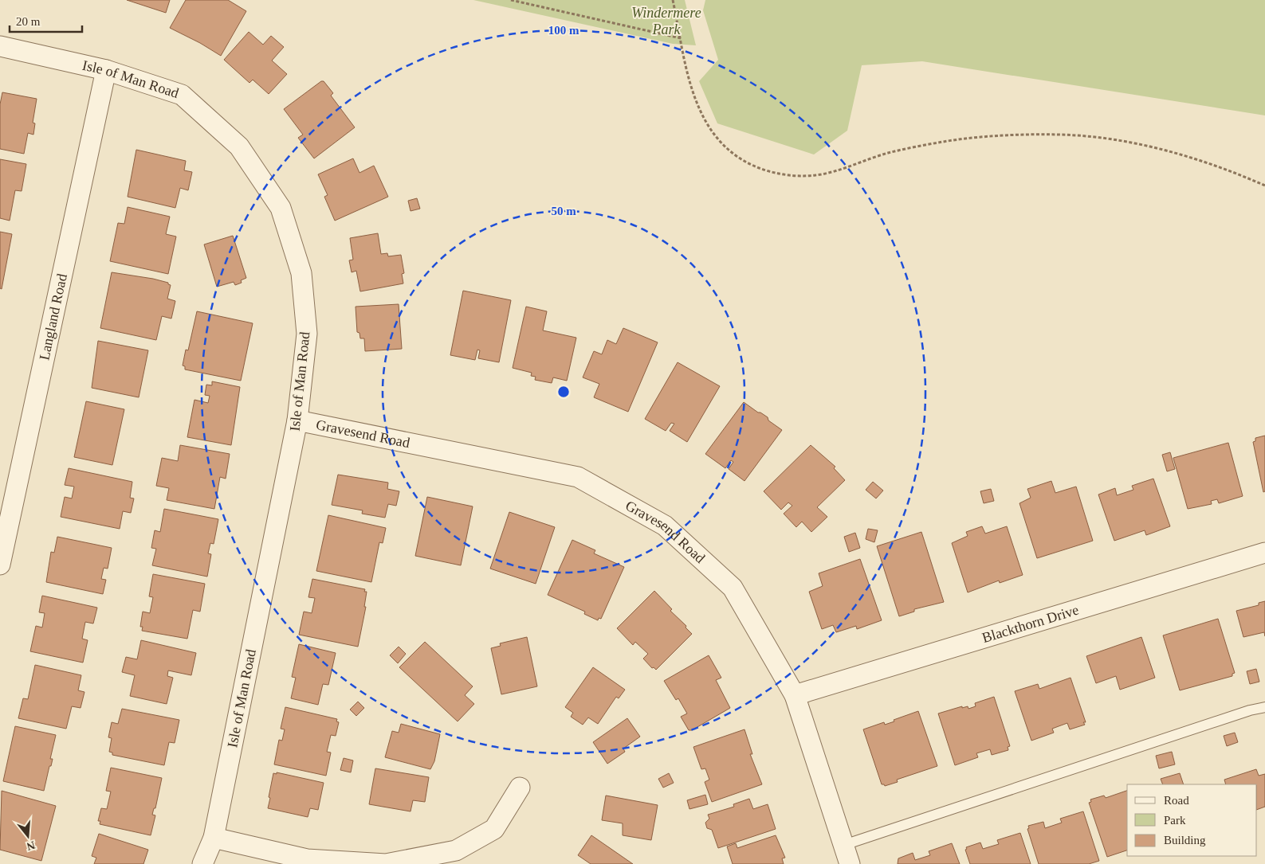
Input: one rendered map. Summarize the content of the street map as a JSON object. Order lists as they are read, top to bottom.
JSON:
{
  "streets": {
    "street": [
      "Isle of Man Road",
      "Langland Road",
      "Gravesend Road",
      "Blackthorn Drive"
    ]
  },
  "crossings": [
    ["Isle of Man Road", "Langland Road"],
    ["Isle of Man Road", "Gravesend Road"],
    ["Gravesend Road", "Blackthorn Drive"]
  ],
  "parks": ["Windermere Park"],
  "legend": ["Road", "Park", "Building"],
  "scale_bar": "20 m",
  "north": "bottom",
  "rings": ["100 m", "50 m"]
}
